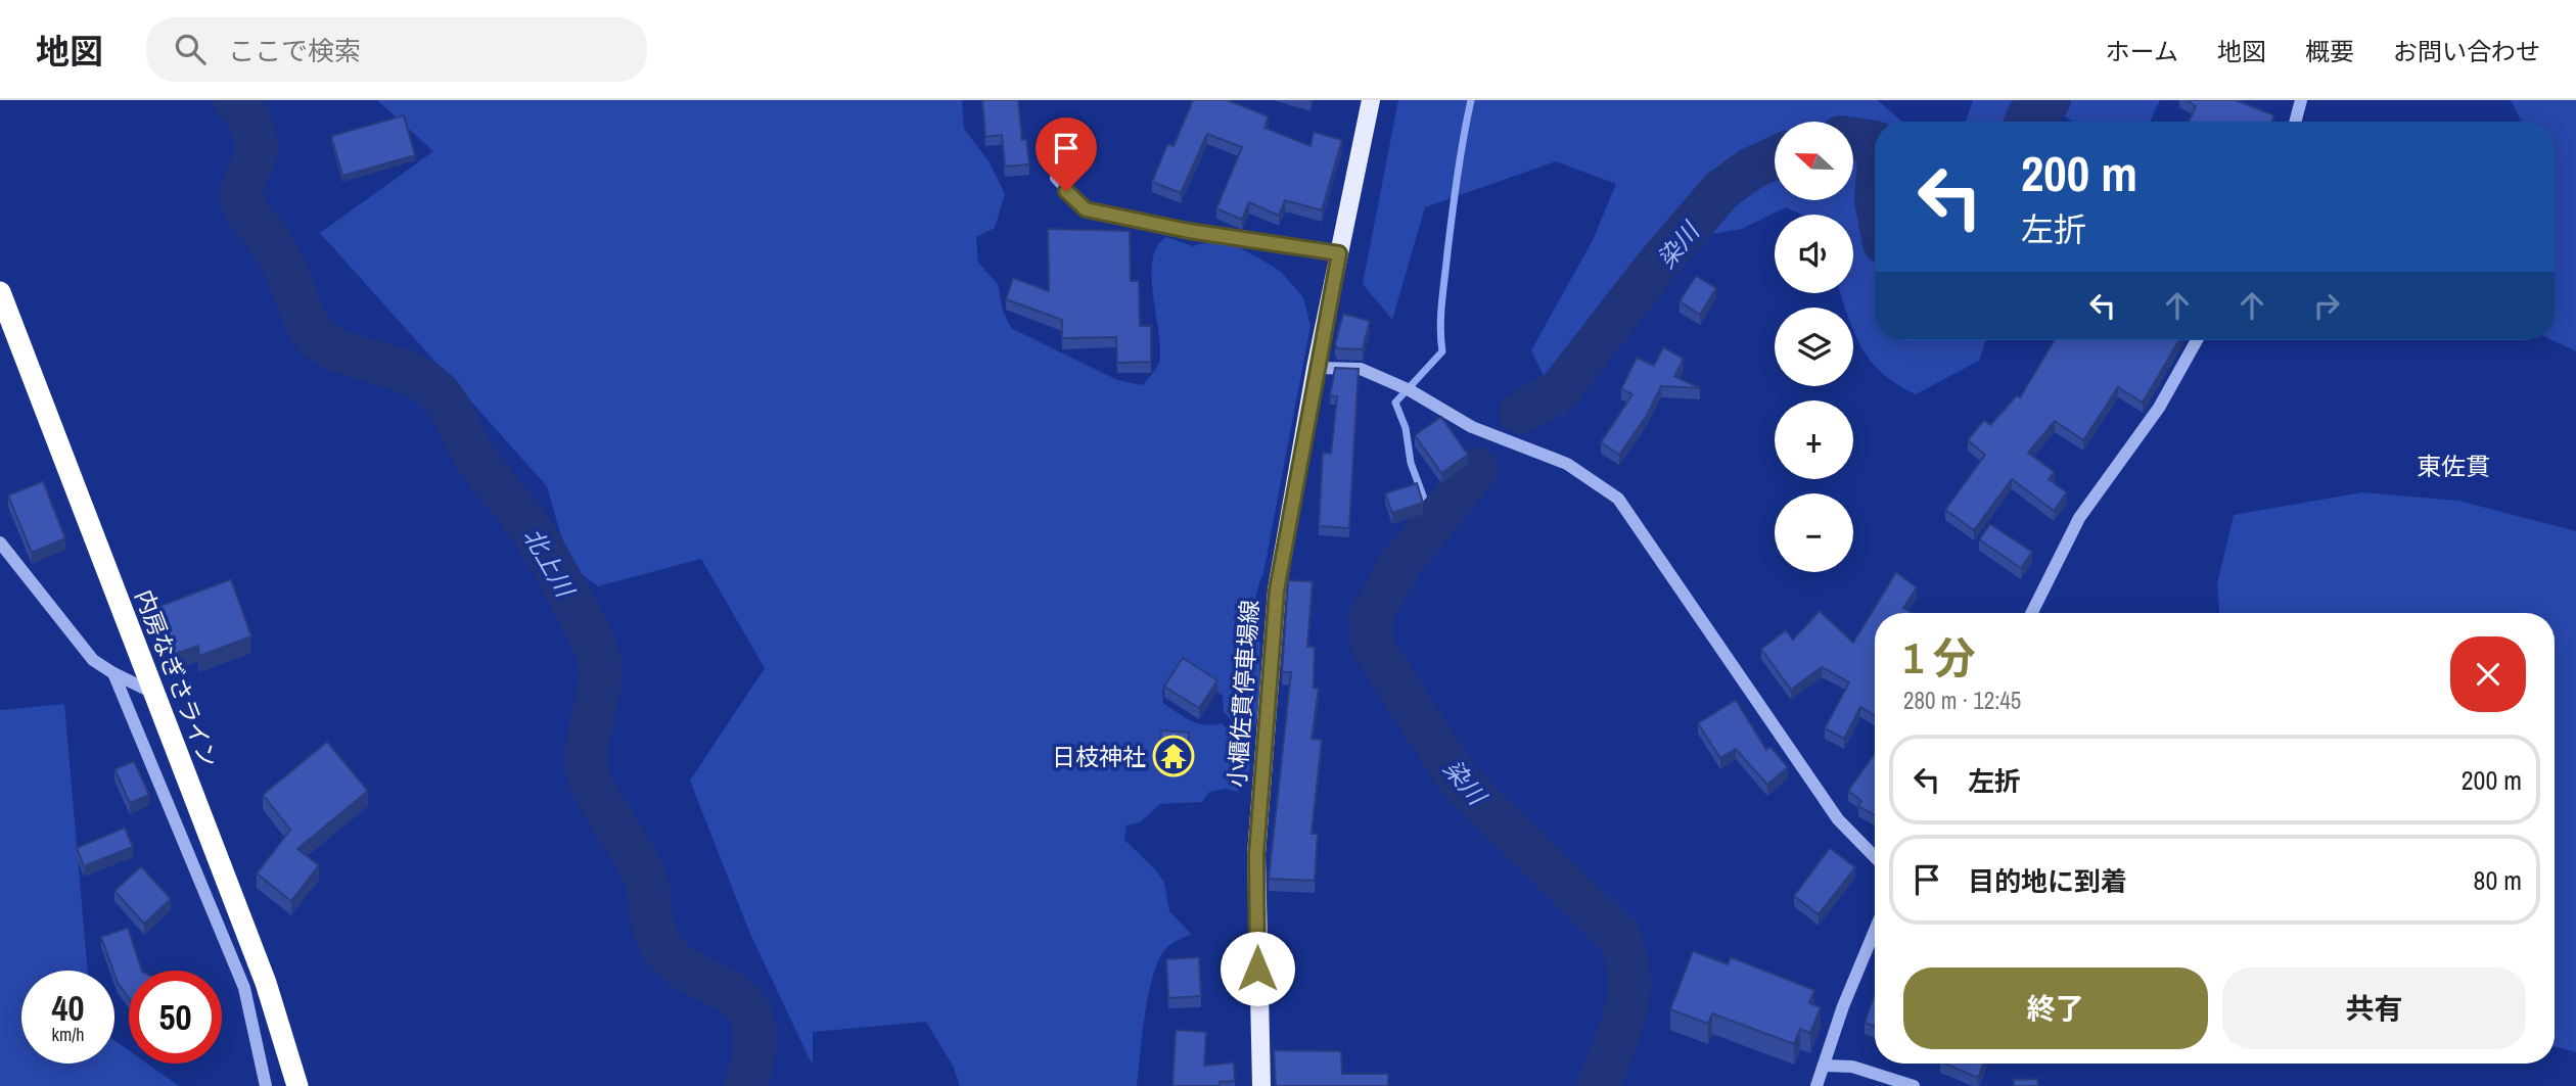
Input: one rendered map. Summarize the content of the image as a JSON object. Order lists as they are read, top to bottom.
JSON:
{
  "streets": {
    "highway": ["内房なぎさライン"],
    "main road": ["小櫃佐貫停車場線"]
  },
  "districts": ["東佐貫"],
  "water": ["染川", "北上川"],
  "places": {
    "temple": ["日枝神社"]
  },
  "north": "left",
  "page": {
    "header": "地図",
    "search": "ここで検索",
    "nav": [
      "ホーム",
      "地図",
      "概要",
      "お問い合わせ"
    ],
    "map_buttons": ["+", "−"],
    "turn": ["200 m", "左折"],
    "heading": ["1 分", "280 m · 12:45"],
    "list": [
      {
        "name": "左折",
        "value": "200 m"
      },
      {
        "name": "目的地に到着",
        "value": "80 m"
      }
    ],
    "buttons": ["終了", "共有"],
    "speed": "40 km/h",
    "limit": "50"
  }
}
